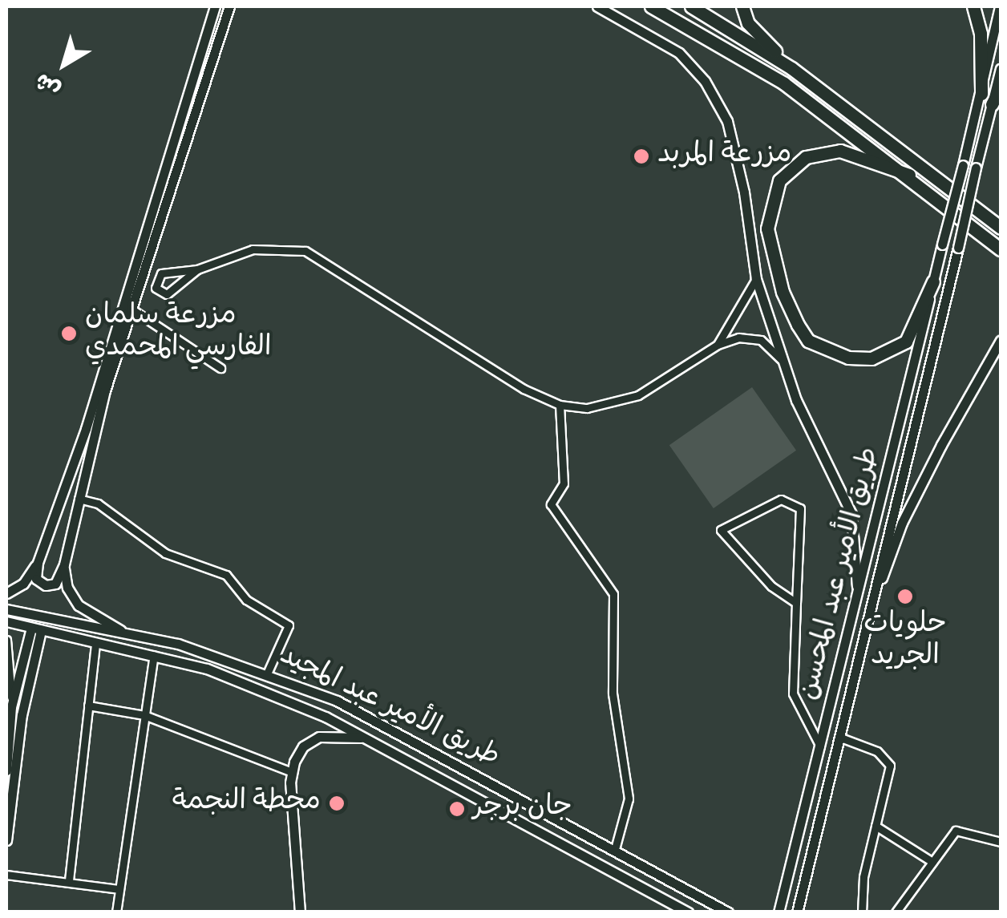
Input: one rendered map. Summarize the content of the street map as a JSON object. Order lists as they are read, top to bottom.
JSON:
{
  "streets": {
    "main road": ["طريق الأمير عبد المحسن", "طريق الأمير عبد المجيد"]
  },
  "places": [
    "مزرعة المربد",
    "مزرعة سلمان الفارسي المحمدي",
    "حلويات الجريد",
    "محطة النجمة",
    "جان برجر"
  ],
  "north": "bottom left"
}
